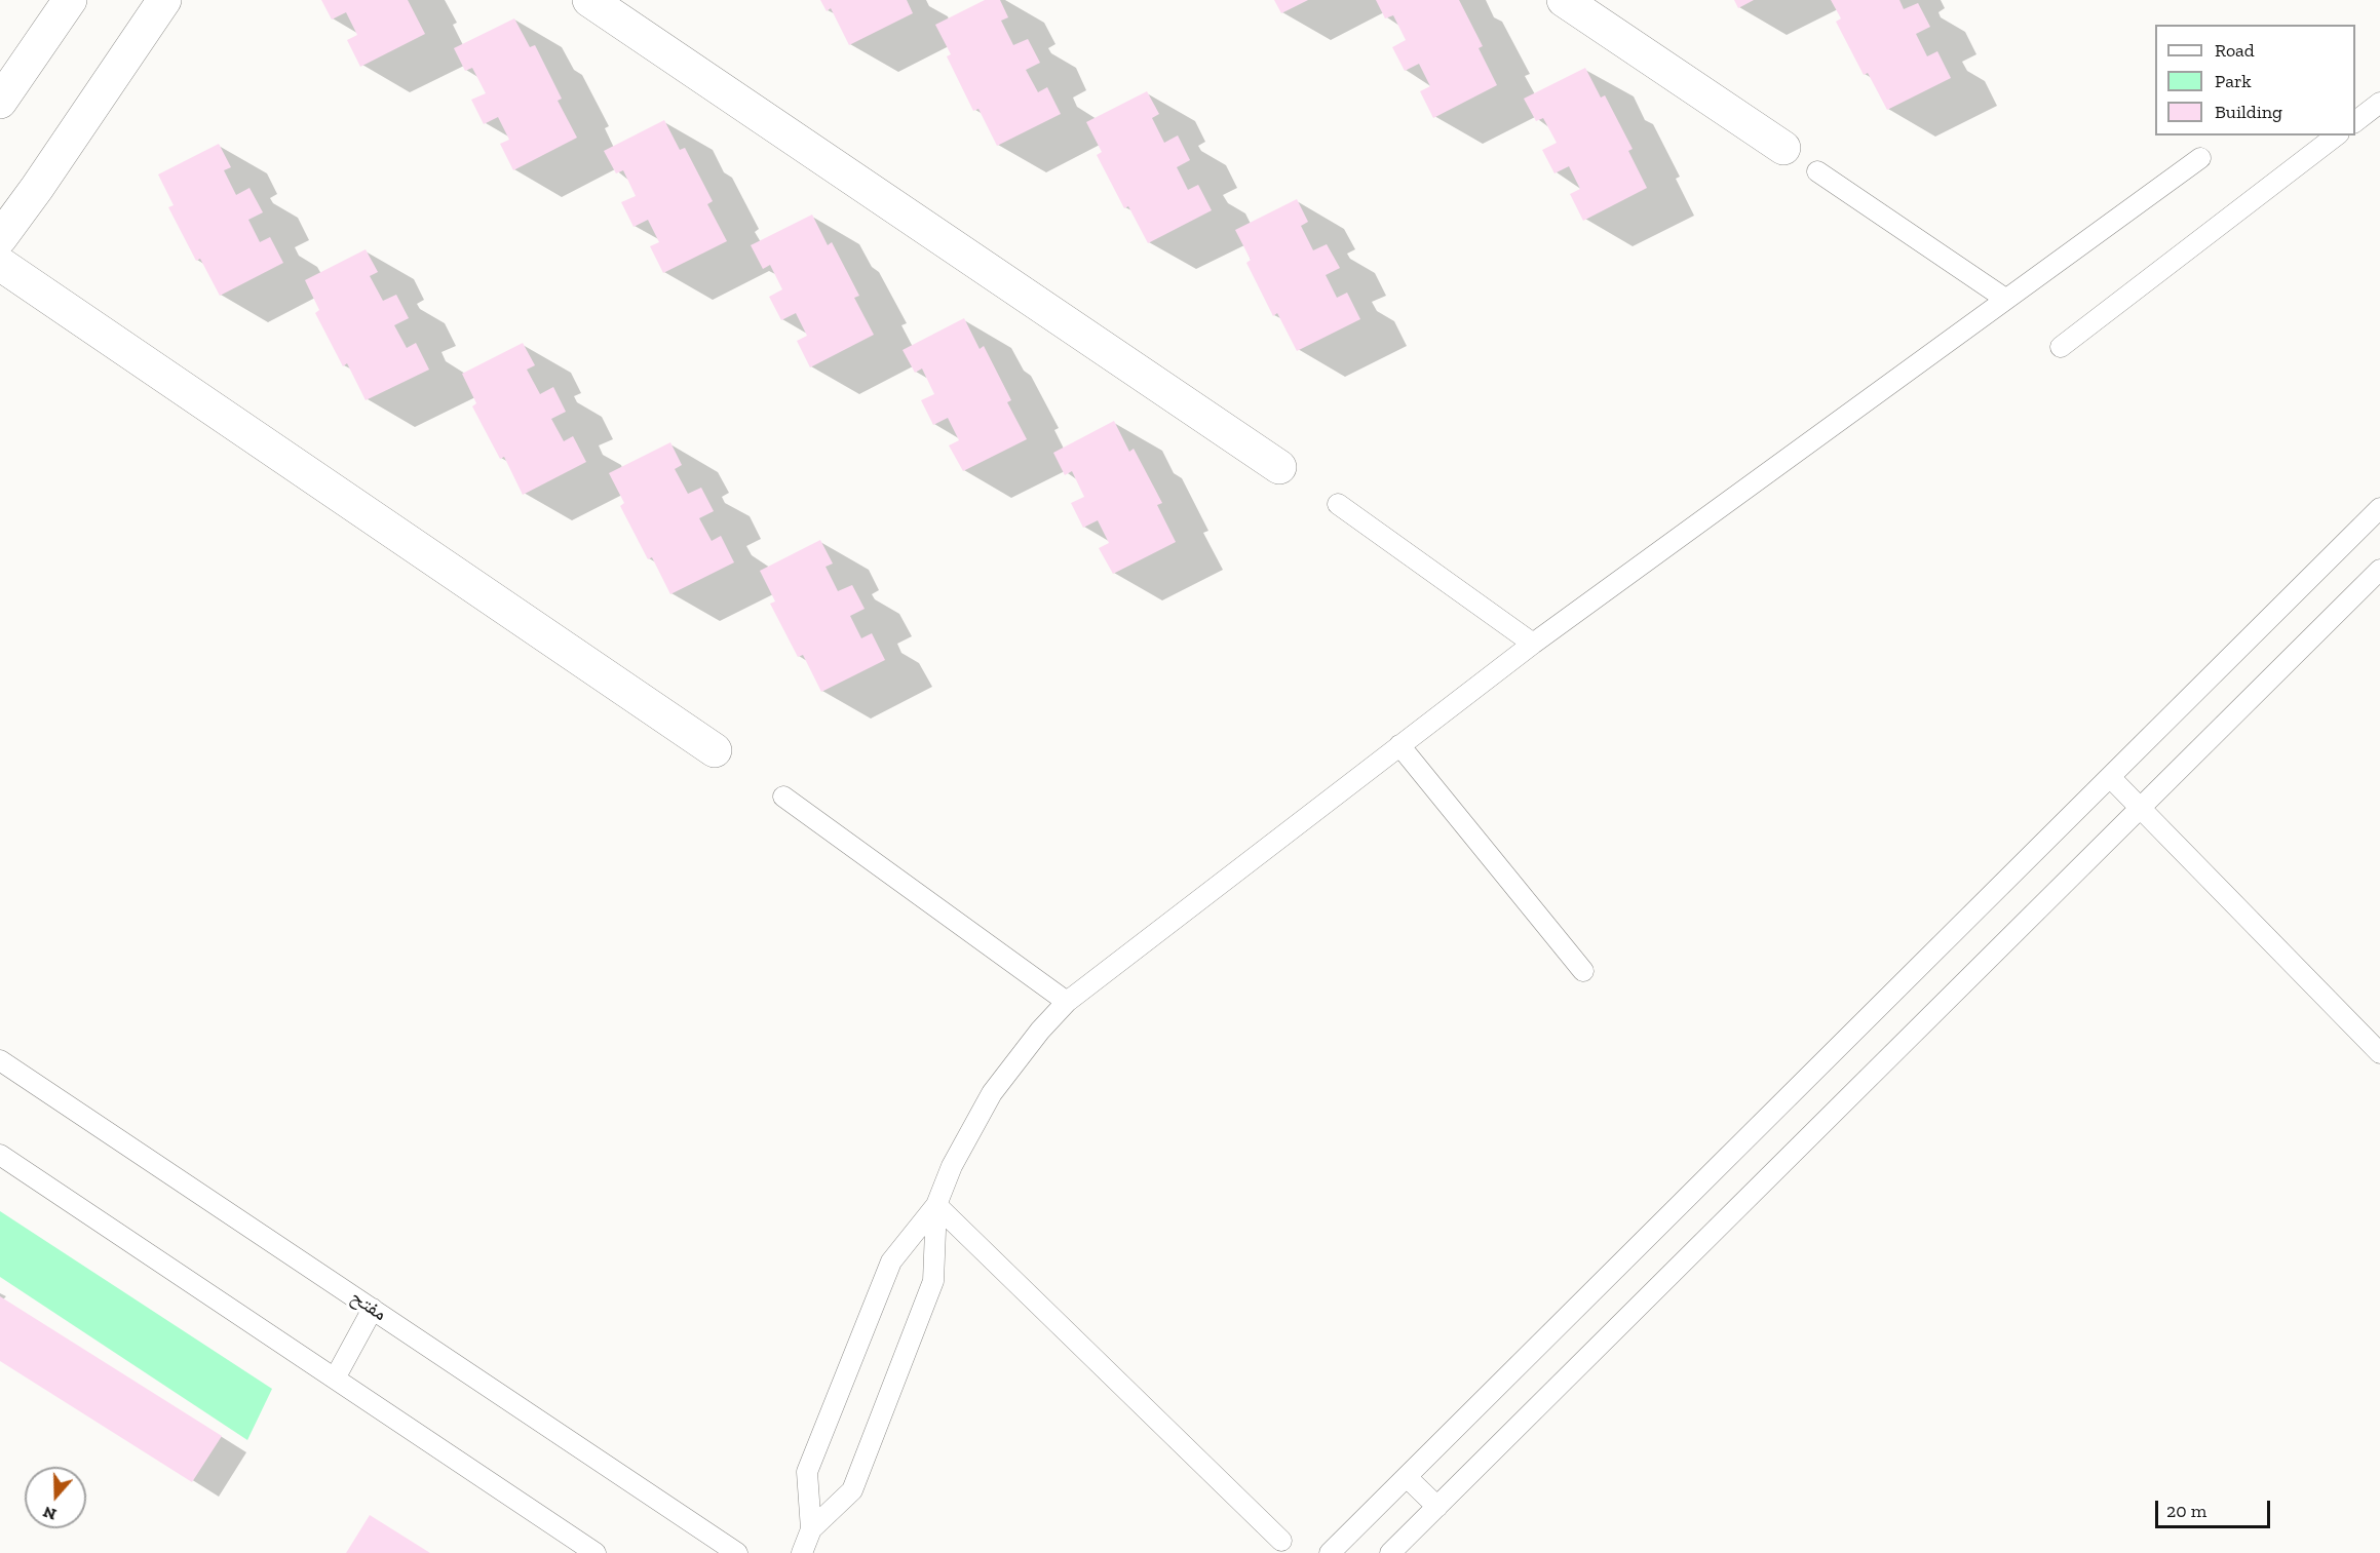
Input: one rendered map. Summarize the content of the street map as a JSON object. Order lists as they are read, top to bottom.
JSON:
{
  "streets": {
    "lane": ["مفتح"]
  },
  "legend": ["Road", "Park", "Building"],
  "scale_bar": "20 m",
  "north": "bottom"
}
